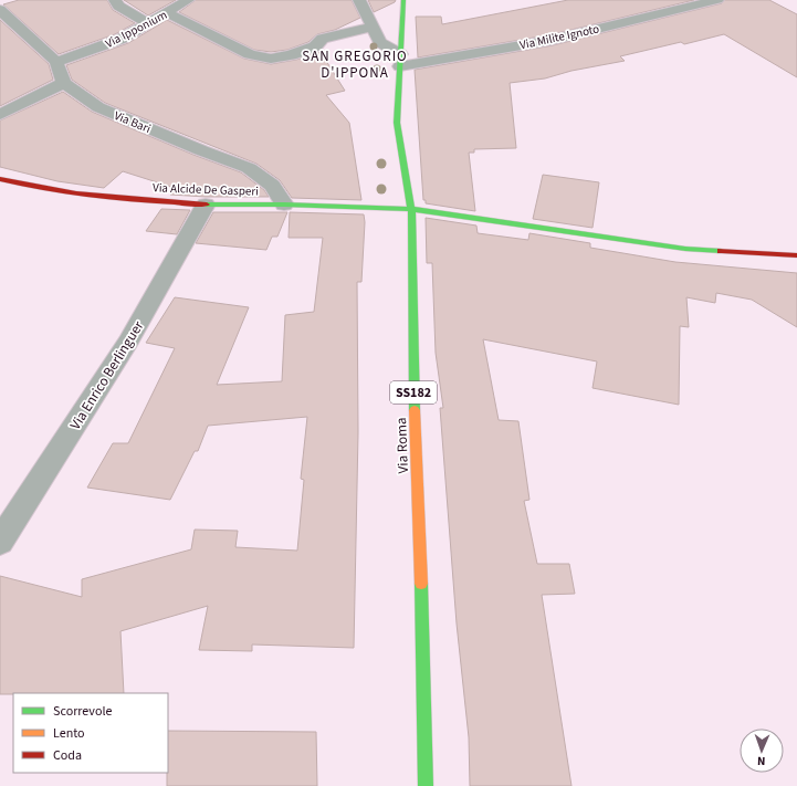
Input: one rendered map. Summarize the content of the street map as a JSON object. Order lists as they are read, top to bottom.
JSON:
{
  "streets": {
    "main road": ["Via Alcide De Gasperi", "SS182", "Via Roma"],
    "street": [
      "Via Ipponium",
      "Via Milite Ignoto",
      "Via Bari",
      "Via Enrico Berlinguer"
    ]
  },
  "crossings": [
    ["Via Milite Ignoto", "Via Roma"],
    ["Via Bari", "Via Alcide De Gasperi"],
    ["Via Alcide De Gasperi", "Via Enrico Berlinguer"],
    ["Via Alcide De Gasperi", "Via Roma"]
  ],
  "districts": ["SAN GREGORIO D'IPPONA"],
  "legend": ["Scorrevole", "Lento", "Coda"],
  "north": "bottom"
}
